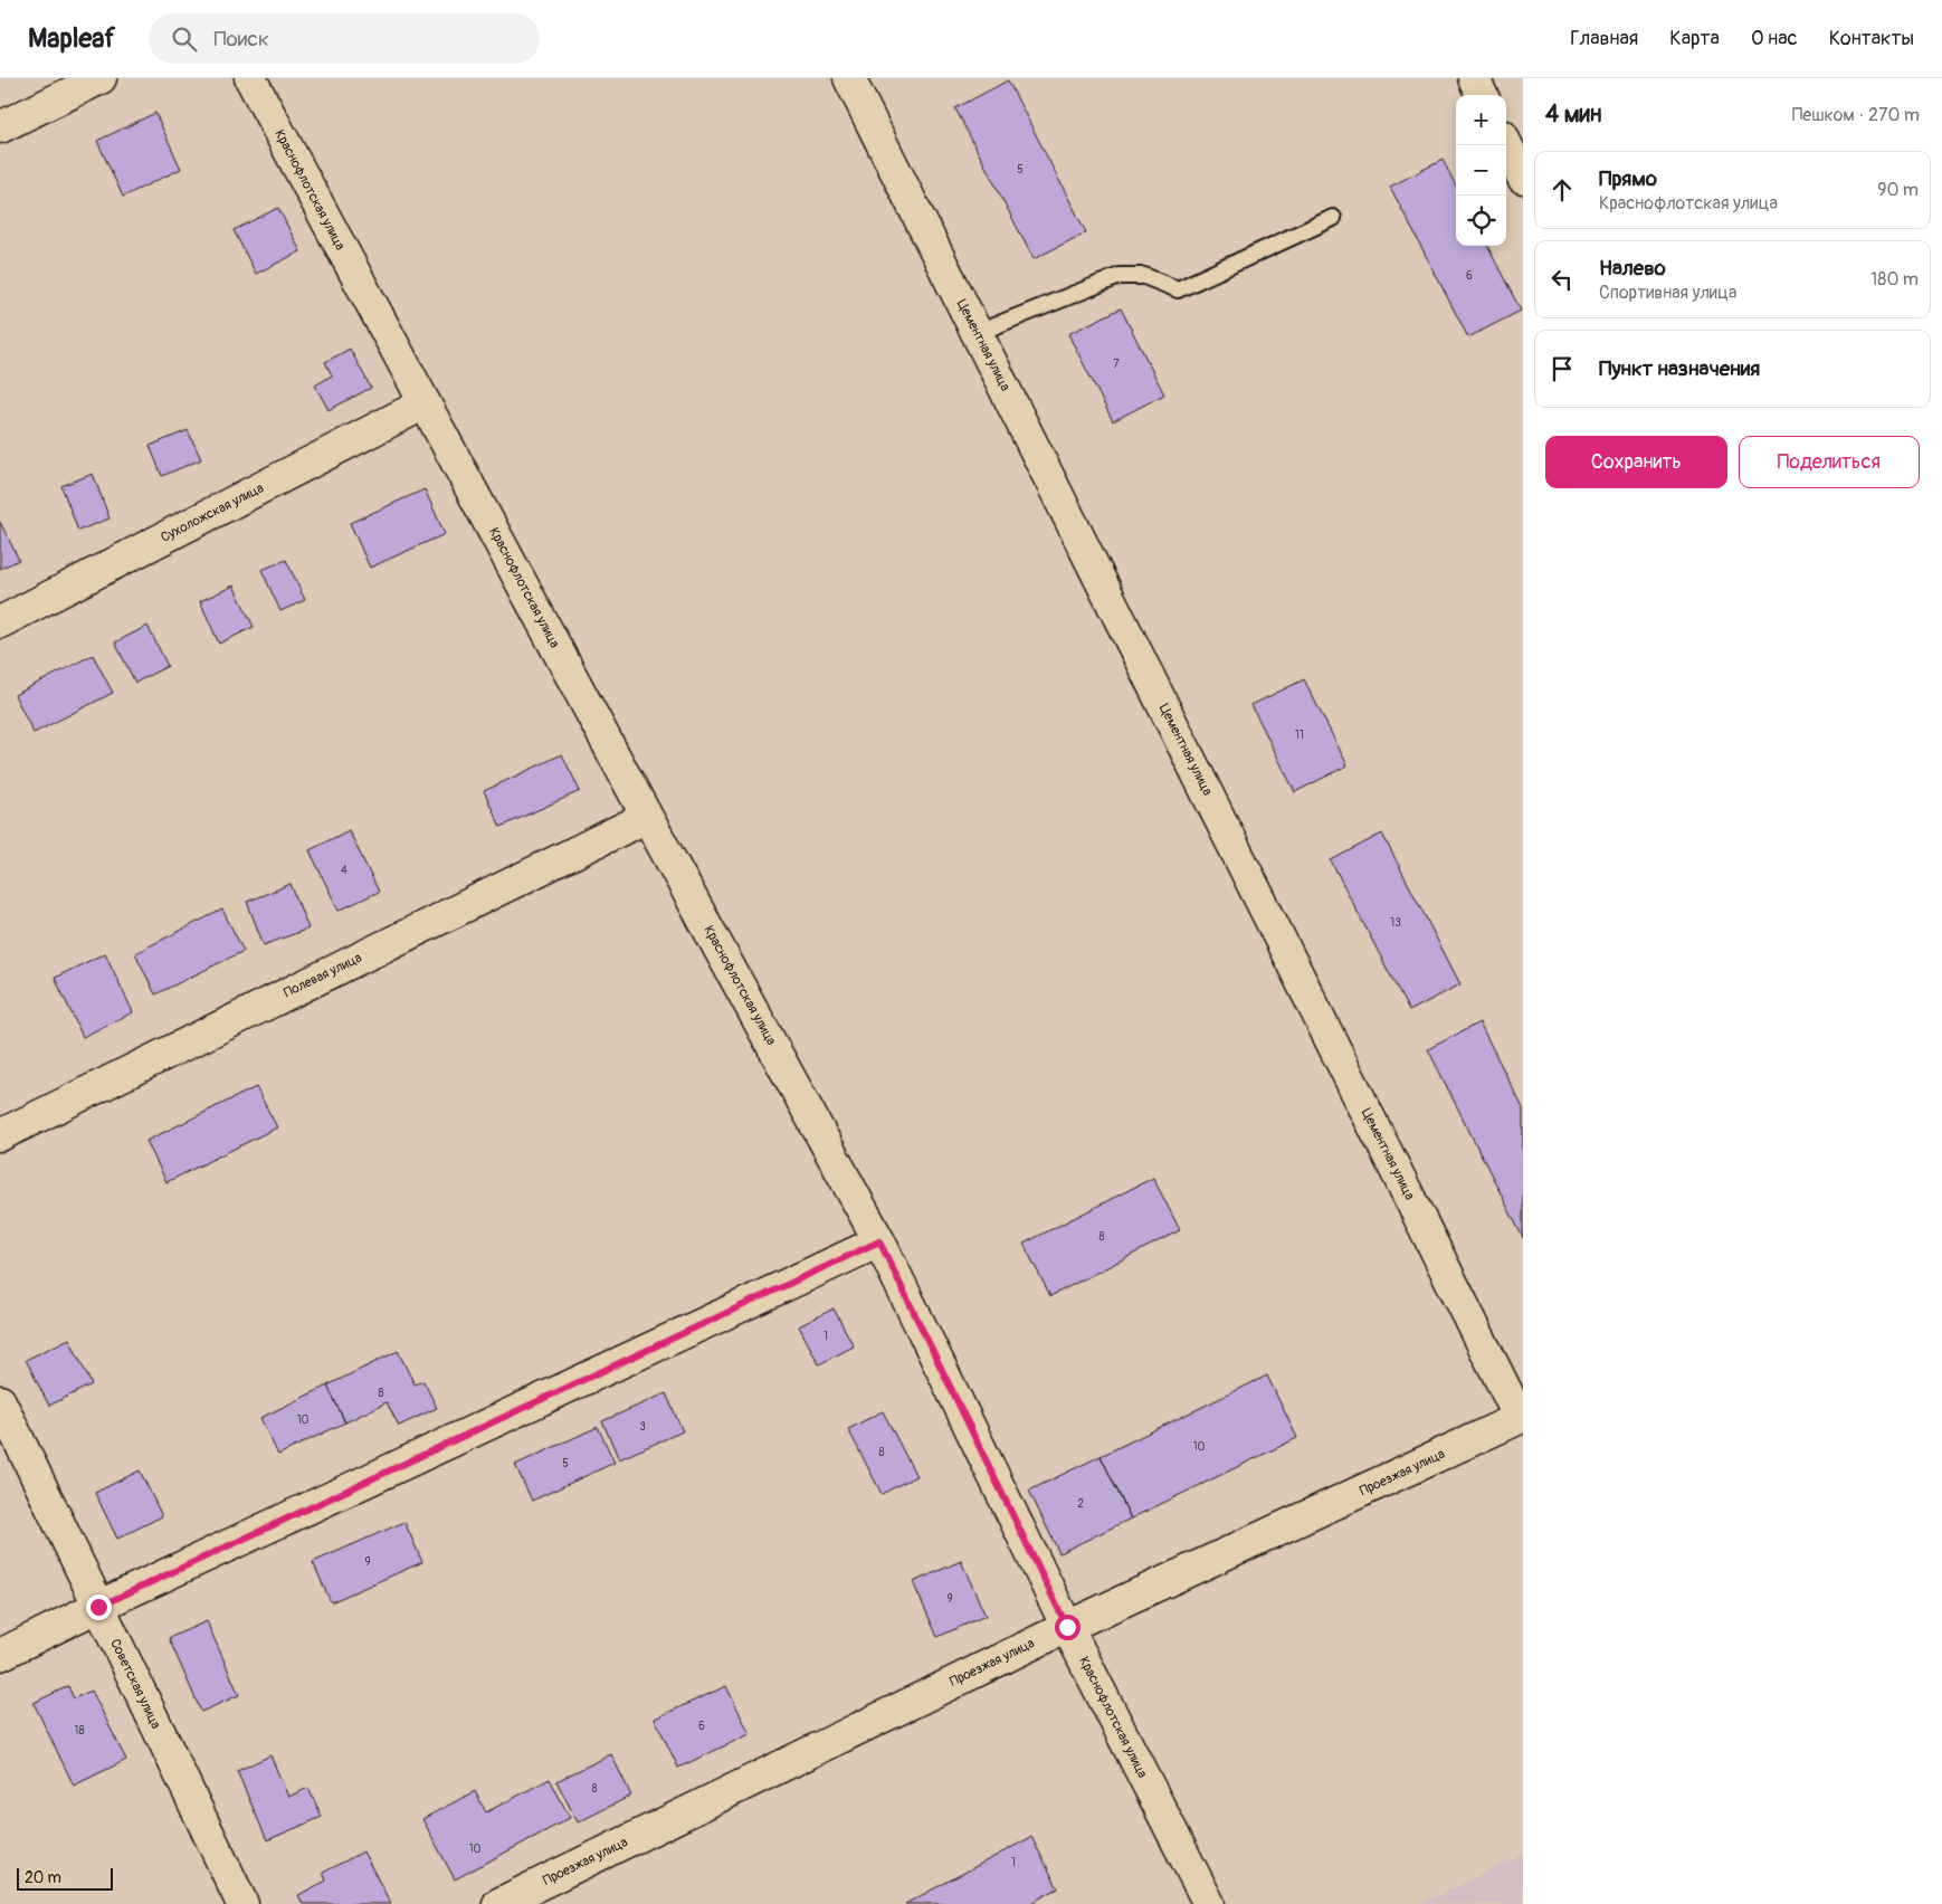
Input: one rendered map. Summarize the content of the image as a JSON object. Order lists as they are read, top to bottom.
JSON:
{
  "streets": {
    "street": [
      "Краснофлотская улица",
      "Цементная улица",
      "Сухоложская улица",
      "Полевая улица",
      "Проезжая улица",
      "Советская улица"
    ]
  },
  "crossings": [
    ["Краснофлотская улица", "Сухоложская улица"],
    ["Краснофлотская улица", "Полевая улица"],
    ["Краснофлотская улица", "Проезжая улица"],
    ["Цементная улица", "Проезжая улица"]
  ],
  "house_numbers": [
    "5",
    "6",
    "7",
    "11",
    "4",
    "13",
    "8",
    "1",
    "8",
    "10",
    "3",
    "10",
    "8",
    "5",
    "2",
    "9",
    "9",
    "6",
    "18",
    "8",
    "10",
    "1"
  ],
  "scale_bar": "20 m",
  "page": {
    "header": "Mapleaf",
    "search": "Поиск",
    "nav": [
      "Главная",
      "Карта",
      "О нас",
      "Контакты"
    ],
    "heading": ["4 мин", "Пешком · 270 m"],
    "map_buttons": ["+", "−"],
    "list": [
      ["Прямо", "Краснофлотская улица", "90 m"],
      ["Налево", "Спортивная улица", "180 m"],
      "Пункт назначения"
    ],
    "buttons": ["Сохранить", "Поделиться"],
    "scale": "20 m"
  }
}
